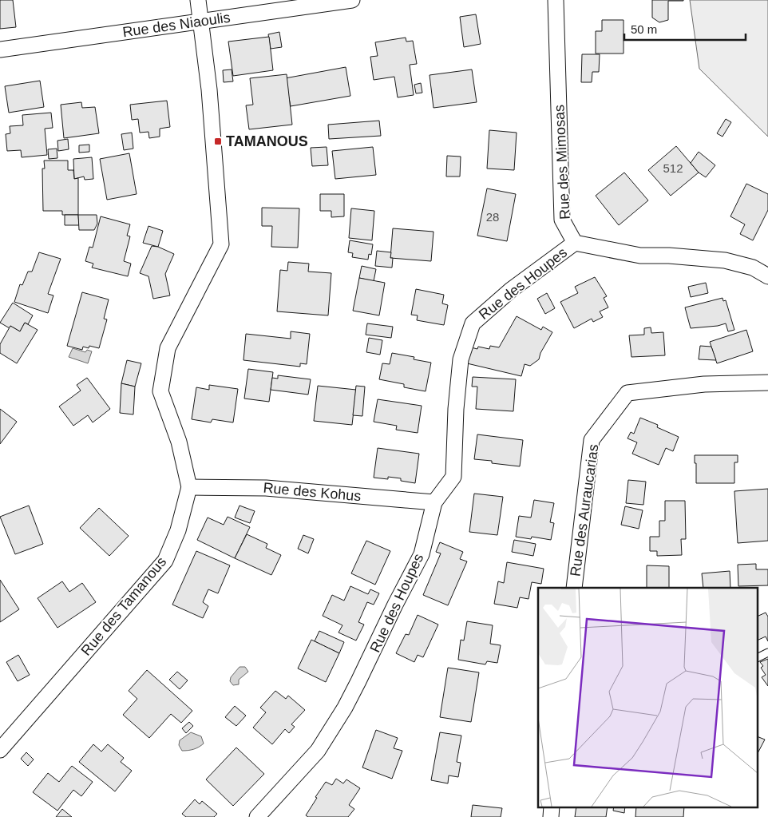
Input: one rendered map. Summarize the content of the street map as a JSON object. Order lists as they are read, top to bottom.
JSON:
{
  "streets": {
    "street": [
      "Rue des Niaoulis",
      "Rue des Mimosas",
      "Rue des Houpes",
      "Rue des Kohus",
      "Rue des Auraucarias",
      "Rue des Tamanous"
    ]
  },
  "crossings": [
    ["Rue des Niaoulis", "Rue des Tamanous"],
    ["Rue des Mimosas", "Rue des Houpes"],
    ["Rue des Houpes", "Rue des Kohus"],
    ["Rue des Kohus", "Rue des Tamanous"]
  ],
  "places": {
    "transit": ["TAMANOUS"]
  },
  "house_numbers": ["512", "28"],
  "scale_bar": "50 m"
}
